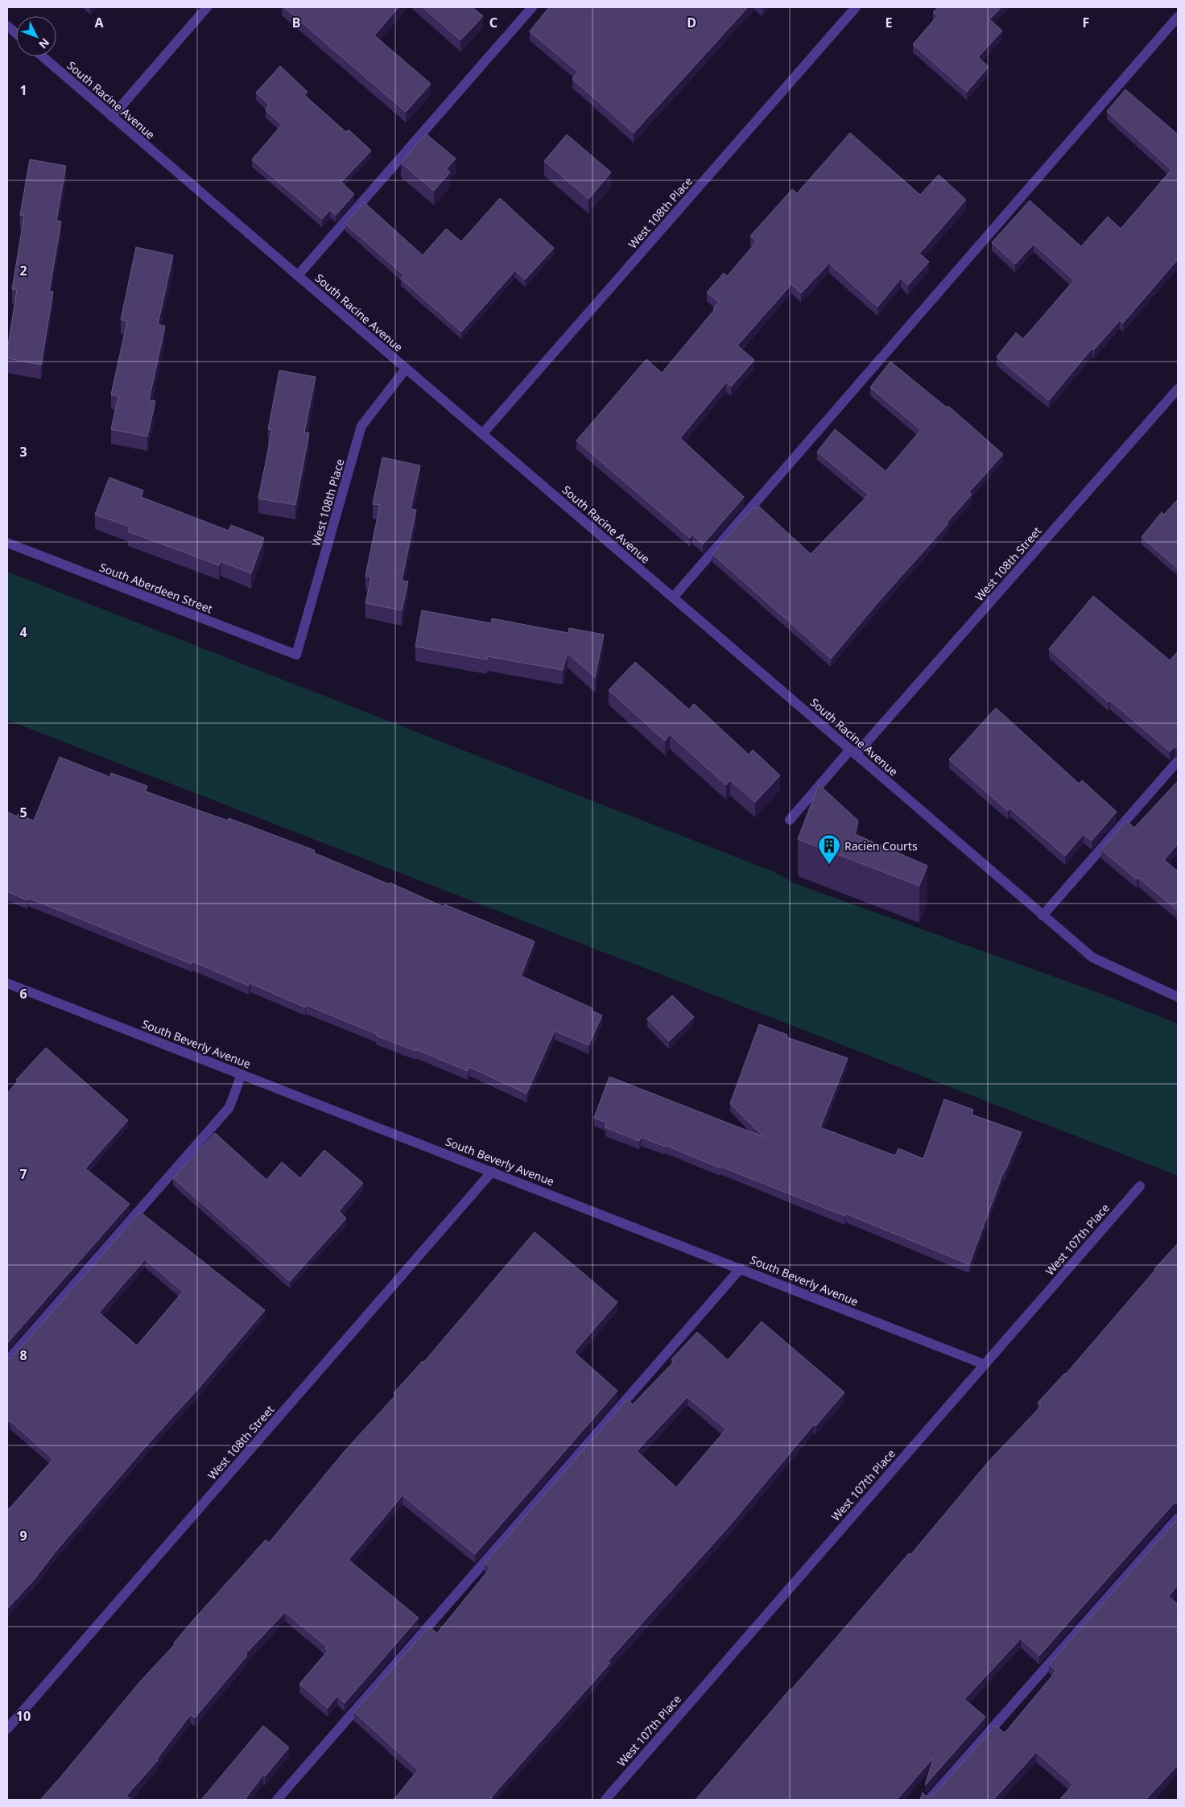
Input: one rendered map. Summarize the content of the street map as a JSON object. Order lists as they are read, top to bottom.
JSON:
{
  "streets": {
    "street": [
      "South Racine Avenue",
      "West 108th Place",
      "West 108th Street",
      "South Aberdeen Street",
      "South Beverly Avenue",
      "West 107th Place"
    ]
  },
  "crossings": [
    ["South Racine Avenue", "West 108th Place"],
    ["South Racine Avenue", "West 108th Street"],
    ["West 108th Place", "South Aberdeen Street"],
    ["West 108th Street", "South Beverly Avenue"],
    ["South Beverly Avenue", "West 107th Place"]
  ],
  "places": {
    "building": ["Racien Courts"]
  },
  "north": "bottom right",
  "grid": {
    "columns": [
      "A",
      "B",
      "C",
      "D",
      "E",
      "F"
    ],
    "rows": [
      "1",
      "2",
      "3",
      "4",
      "5",
      "6",
      "7",
      "8",
      "9",
      "10"
    ]
  }
}
